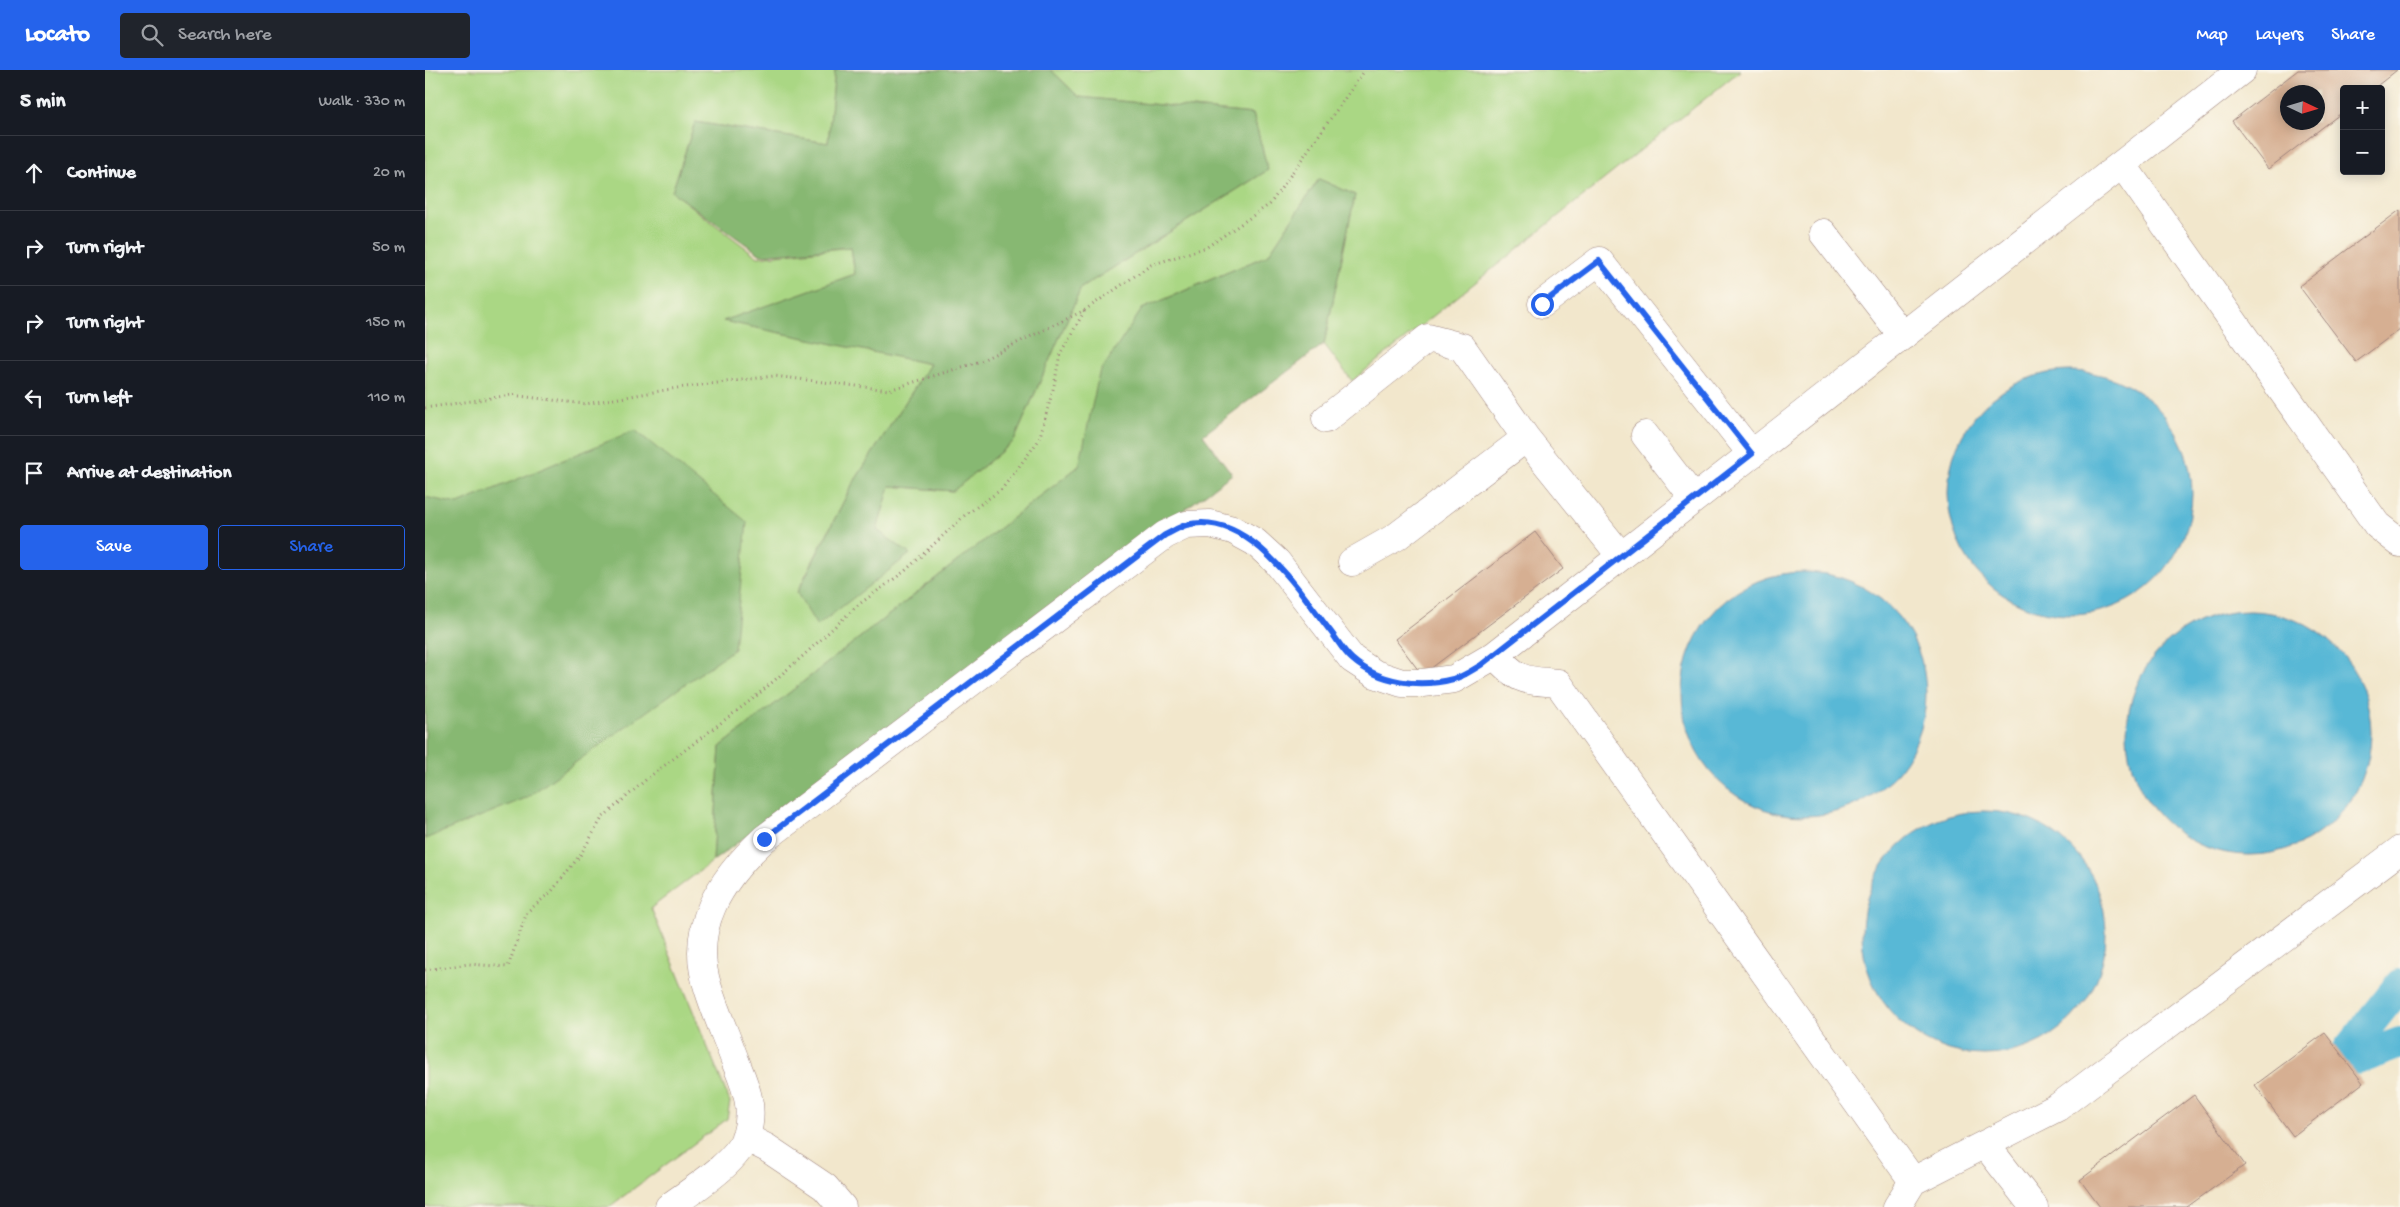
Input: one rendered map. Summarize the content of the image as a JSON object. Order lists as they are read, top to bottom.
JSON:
{
  "north": "right",
  "page": {
    "header": "Locato",
    "search": "Search here",
    "nav": ["Map", "Layers", "Share"],
    "heading": ["5 min", "Walk · 330 m"],
    "map_buttons": ["+", "−"],
    "list": [
      ["Continue", "20 m"],
      ["Turn right", "50 m"],
      ["Turn right", "150 m"],
      ["Turn left", "110 m"],
      "Arrive at destination"
    ],
    "buttons": ["Save", "Share"]
  }
}
